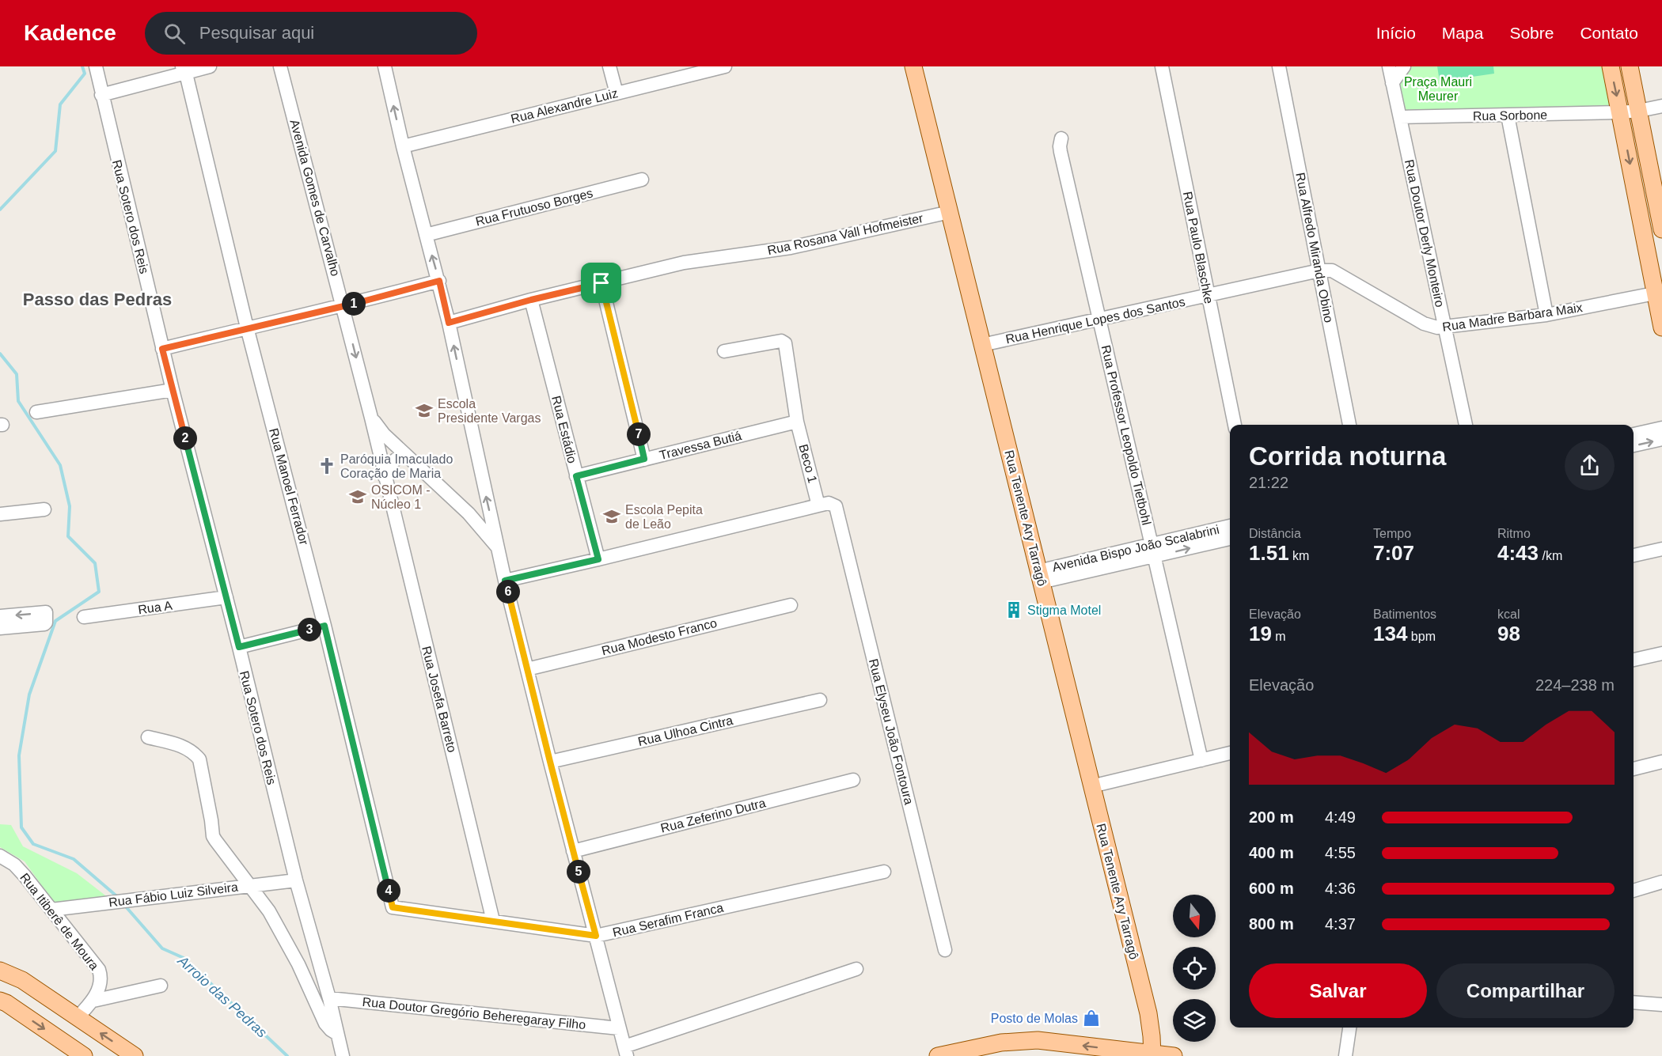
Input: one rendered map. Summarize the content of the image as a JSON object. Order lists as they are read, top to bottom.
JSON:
{
  "streets": {
    "main road": ["Rua Tenente Ary Tarragô"],
    "street": [
      "Rua Alexandre Luiz",
      "Rua Sorbone",
      "Avenida Gomes de Carvalho",
      "Rua Frutuoso Borges",
      "Rua Sotero dos Reis",
      "Rua Doutor Derly Monteiro",
      "Rua Rosana Vall Hofmeister",
      "Rua Paulo Blaschke",
      "Rua Alfredo Miranda Obino",
      "Rua Madre Barbara Maix",
      "Rua Henrique Lopes dos Santos",
      "Rua Estádio",
      "Rua Professor Leopoldo Tietbohl",
      "Travessa Butiá",
      "Beco 1",
      "Rua Manoel Ferrador",
      "Avenida Bispo João Scalabrini",
      "Rua A",
      "Rua Modesto Franco",
      "Rua Josefa Barreto",
      "Rua Ulhoa Cintra",
      "Rua Elyseu João Fontoura",
      "Rua Zeferino Dutra",
      "Rua Fábio Luiz Silveira",
      "Rua Serafim Franca",
      "Rua Itiberê de Moura",
      "Rua Doutor Gregório Beheregaray Filho"
    ]
  },
  "crossings": [
    ["Rua Sorbone", "Rua Doutor Derly Monteiro"],
    ["Avenida Gomes de Carvalho", "Rua Modesto Franco"],
    ["Avenida Gomes de Carvalho", "Rua Josefa Barreto"],
    ["Avenida Gomes de Carvalho", "Rua Ulhoa Cintra"],
    ["Avenida Gomes de Carvalho", "Rua Zeferino Dutra"],
    ["Avenida Gomes de Carvalho", "Rua Serafim Franca"],
    ["Avenida Gomes de Carvalho", "Rua Doutor Gregório Beheregaray Filho"],
    ["Rua Sotero dos Reis", "Rua A"],
    ["Rua Sotero dos Reis", "Rua Fábio Luiz Silveira"],
    ["Rua Sotero dos Reis", "Rua Doutor Gregório Beheregaray Filho"],
    ["Rua Doutor Derly Monteiro", "Rua Madre Barbara Maix"],
    ["Rua Rosana Vall Hofmeister", "Rua Estádio"],
    ["Rua Rosana Vall Hofmeister", "Rua Tenente Ary Tarragô"],
    ["Rua Paulo Blaschke", "Rua Madre Barbara Maix"],
    ["Rua Paulo Blaschke", "Rua Henrique Lopes dos Santos"],
    ["Rua Alfredo Miranda Obino", "Rua Madre Barbara Maix"],
    ["Rua Madre Barbara Maix", "Rua Henrique Lopes dos Santos"],
    ["Rua Henrique Lopes dos Santos", "Rua Professor Leopoldo Tietbohl"],
    ["Rua Henrique Lopes dos Santos", "Rua Tenente Ary Tarragô"],
    ["Rua Estádio", "Travessa Butiá"],
    ["Rua Professor Leopoldo Tietbohl", "Avenida Bispo João Scalabrini"],
    ["Travessa Butiá", "Beco 1"],
    ["Beco 1", "Rua Elyseu João Fontoura"],
    ["Rua Manoel Ferrador", "Rua Serafim Franca"],
    ["Rua Tenente Ary Tarragô", "Avenida Bispo João Scalabrini"],
    ["Rua Josefa Barreto", "Rua Serafim Franca"],
    ["Rua Fábio Luiz Silveira", "Rua Itiberê de Moura"]
  ],
  "districts": ["Passo das Pedras"],
  "water": ["Arroio das Pedras"],
  "parks": ["Praça Mauri Meurer"],
  "places": {
    "school or university": ["Escola Presidente Vargas", "OSICOM - Núcleo 1", "Escola Pepita de Leão"],
    "church": ["Paróquia Imaculado Coração de Maria"],
    "building": ["Stigma Motel"],
    "shop": ["Posto de Molas"]
  },
  "north": "bottom",
  "page": {
    "header": "Kadence",
    "search": "Pesquisar aqui",
    "nav": [
      "Início",
      "Mapa",
      "Sobre",
      "Contato"
    ],
    "pins": [
      "1",
      "7",
      "2",
      "6",
      "3",
      "5",
      "4"
    ],
    "heading": ["Corrida noturna", "21:22"],
    "stats": [
      ["Distância", "1.51 km"],
      ["Tempo", "7:07"],
      ["Ritmo", "4:43 /km"],
      ["Elevação", "19 m"],
      ["Batimentos", "134 bpm"],
      ["kcal", "98"]
    ],
    "chart": ["Elevação", "224–238 m"],
    "list": [
      {
        "name": "200 m",
        "note": "4:49"
      },
      {
        "name": "400 m",
        "note": "4:55"
      },
      {
        "name": "600 m",
        "note": "4:36"
      },
      {
        "name": "800 m",
        "note": "4:37"
      }
    ],
    "buttons": ["Salvar", "Compartilhar"]
  }
}
